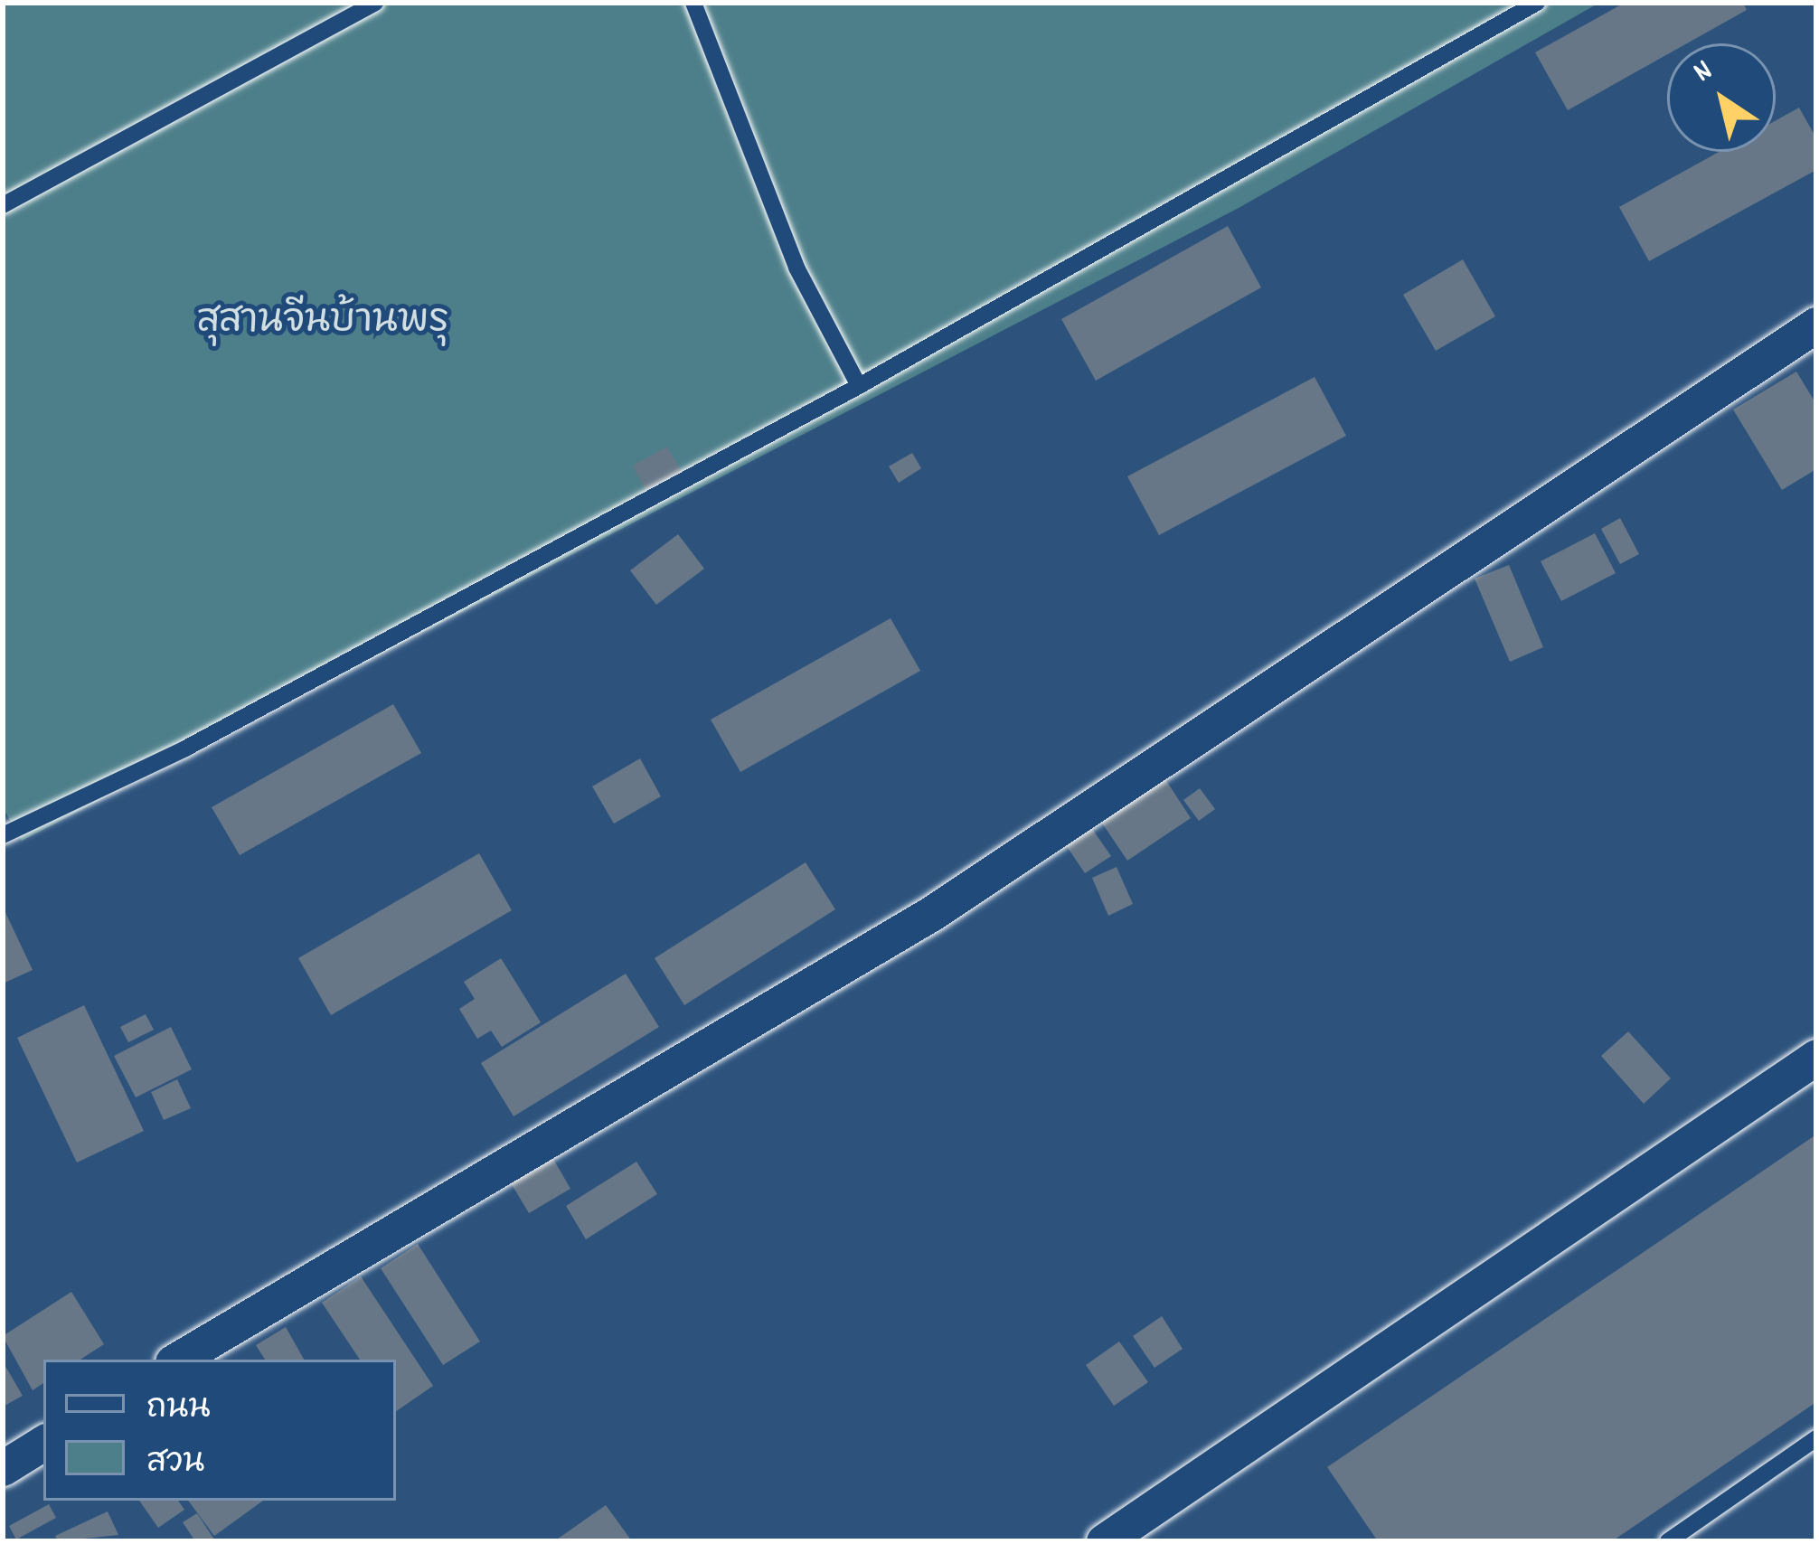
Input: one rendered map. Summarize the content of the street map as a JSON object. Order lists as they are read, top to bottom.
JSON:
{
  "parks": ["สุสานจีนบ้านพรุ"],
  "legend": ["ถนน", "สวน"],
  "north": "top left"
}
